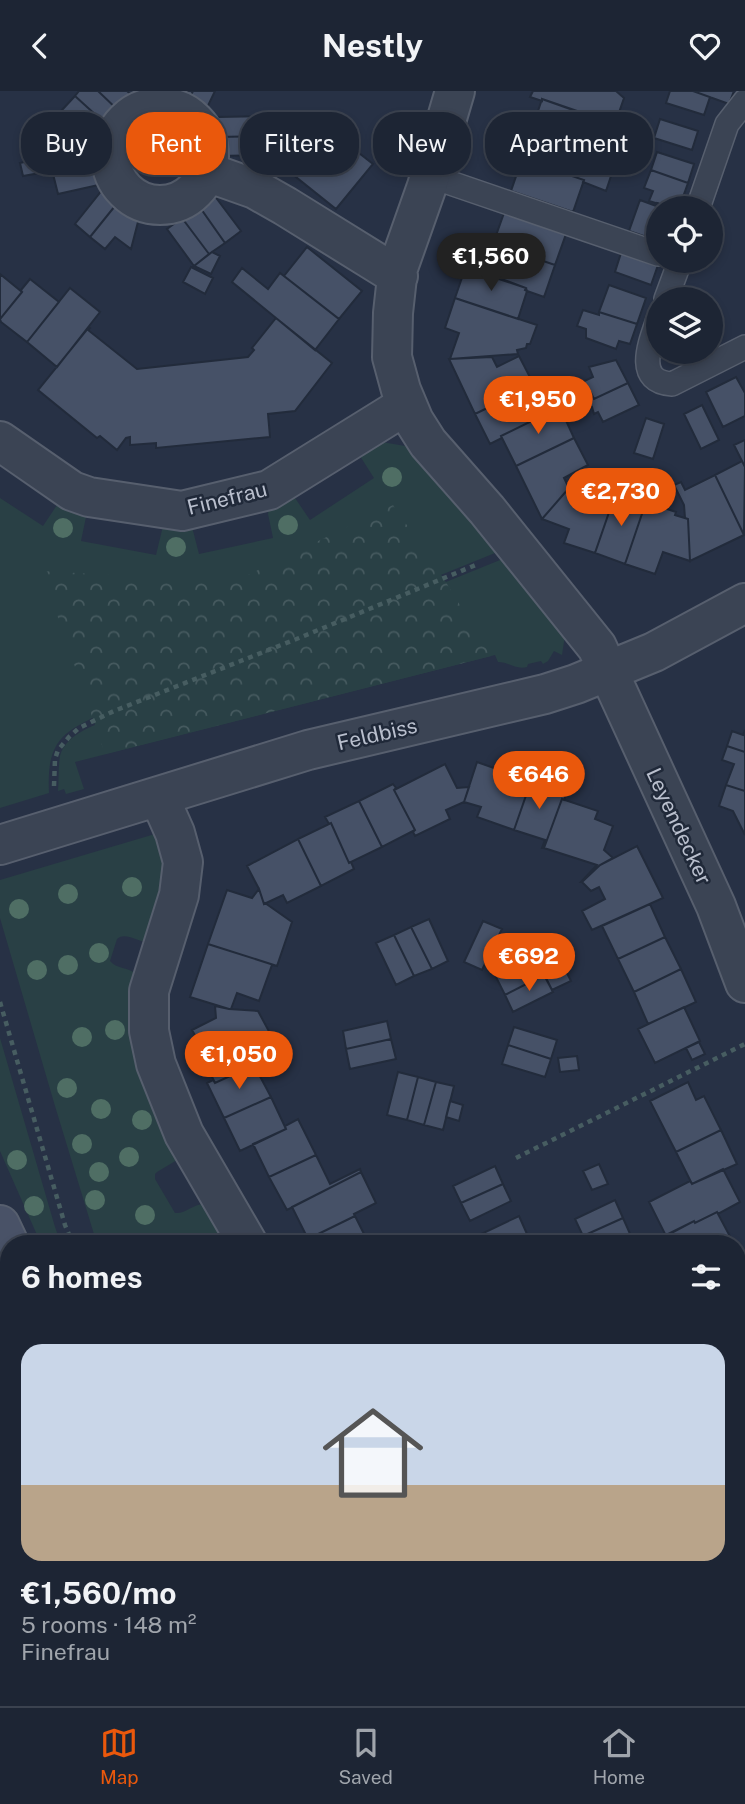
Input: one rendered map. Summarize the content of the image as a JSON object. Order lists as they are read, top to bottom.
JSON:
{
  "streets": {
    "street": ["Finefrau", "Feldbiss", "Leyendecker"]
  },
  "crossings": [
    ["Feldbiss", "Leyendecker"]
  ],
  "page": {
    "header": "Nestly",
    "chip": [
      "Buy",
      "Rent",
      "Filters",
      "New",
      "Apartment"
    ],
    "price": [
      "€1,560",
      "€1,950",
      "€2,730",
      "€646",
      "€692",
      "€1,050"
    ],
    "heading": "6 homes",
    "list": [
      {
        "name": "€1,560/mo",
        "note": "5 rooms · 148 m² · Finefrau"
      }
    ],
    "tabs": ["Map", "Saved", "Home"]
  }
}
